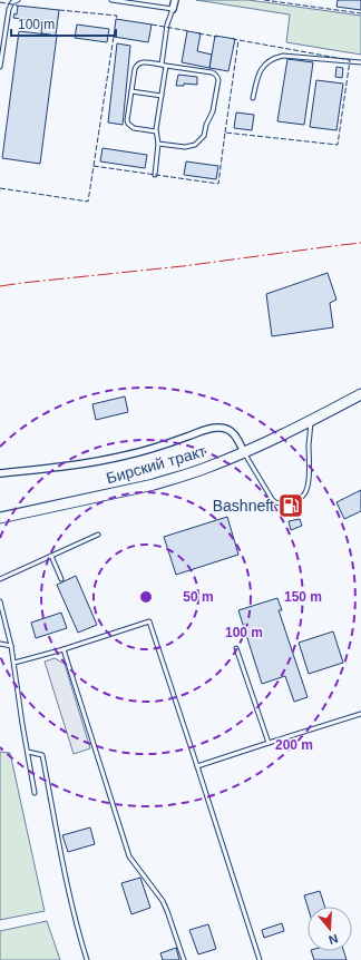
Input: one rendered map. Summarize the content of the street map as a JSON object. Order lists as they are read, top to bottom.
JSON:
{
  "streets": {
    "main road": ["Бирский тракт"]
  },
  "places": {
    "fuel station": ["Bashneft"]
  },
  "scale_bar": "100 m",
  "north": "bottom",
  "rings": [
    "50 m",
    "150 m",
    "100 m",
    "200 m"
  ]
}
